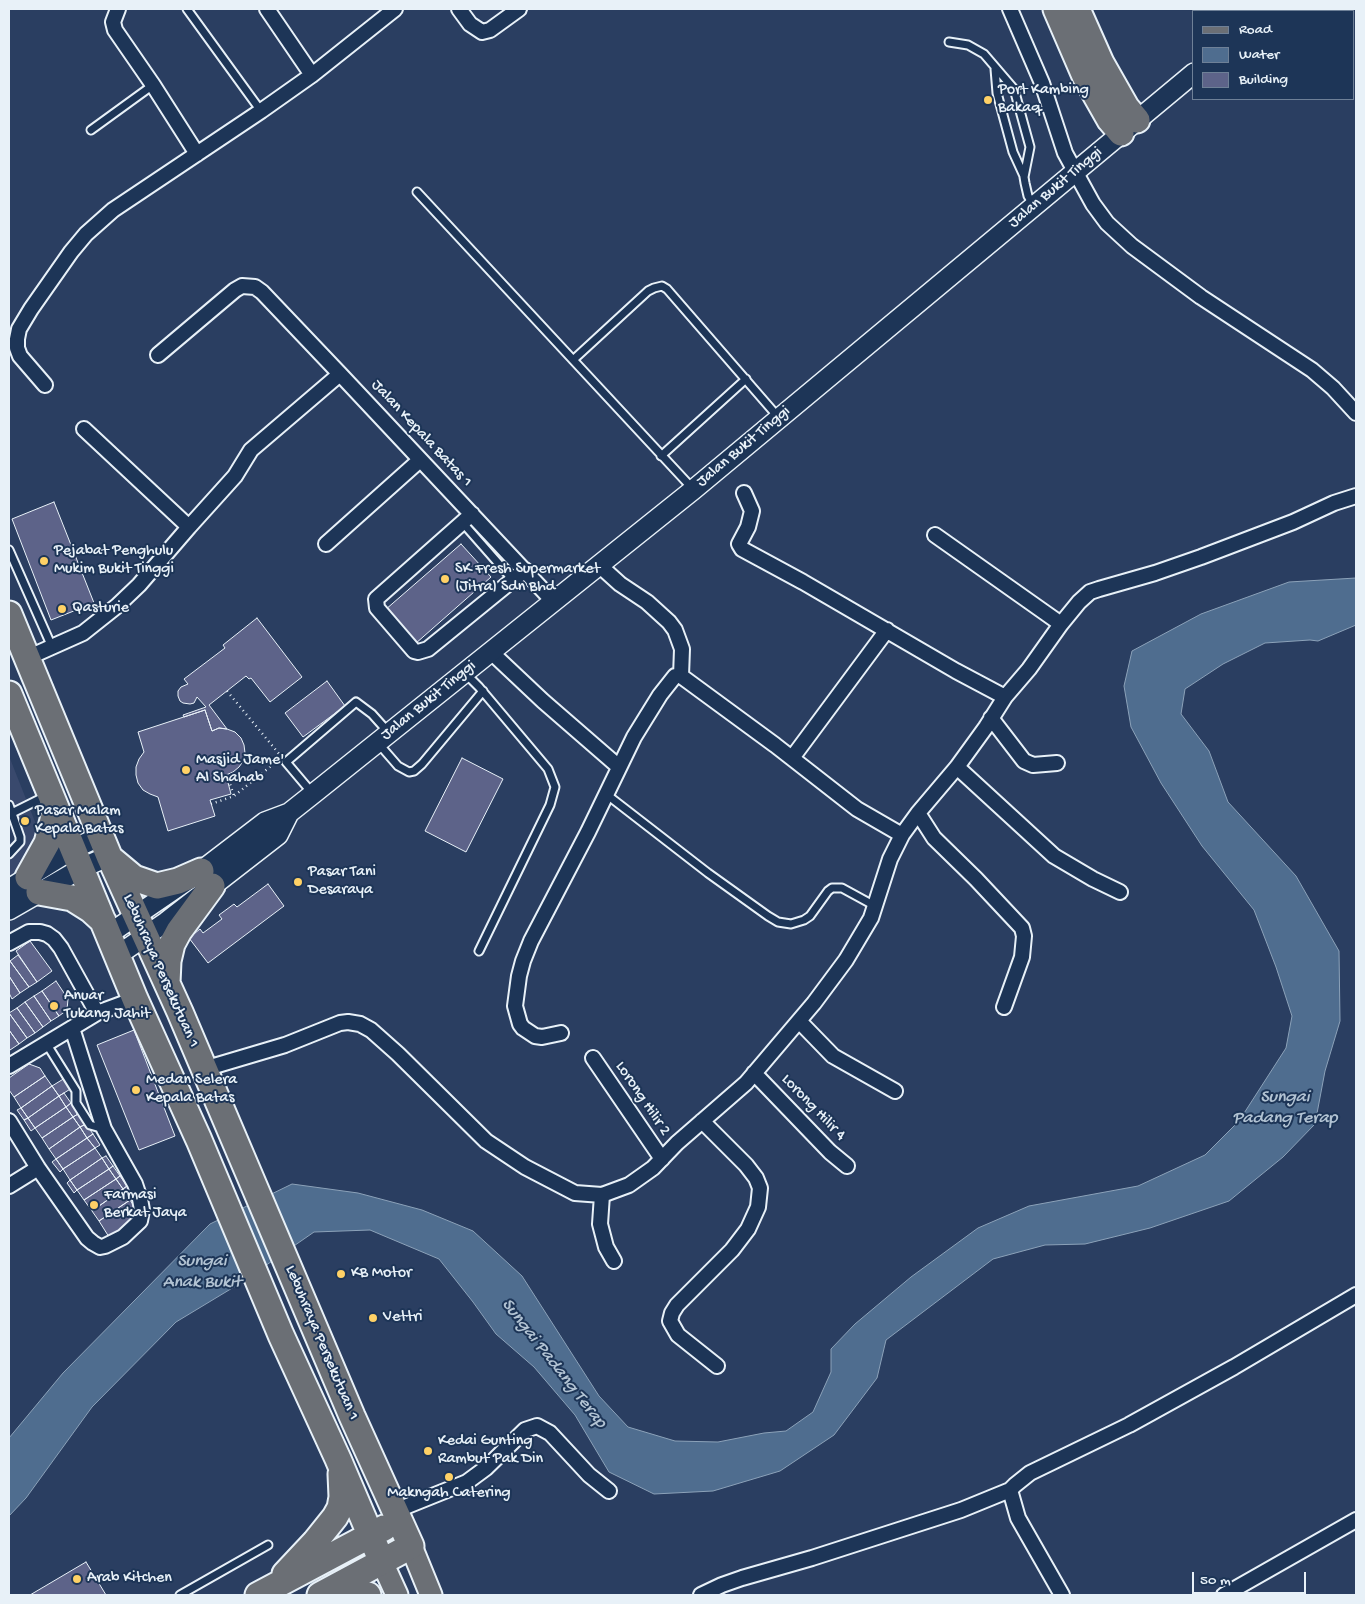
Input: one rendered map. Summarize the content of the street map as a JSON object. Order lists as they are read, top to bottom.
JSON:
{
  "streets": {
    "highway": ["Lebuhraya Persekutuan 1"],
    "main road": ["Jalan Bukit Tinggi"],
    "street": ["Jalan Kepala Batas 1", "Lorong Hilir 2", "Lorong Hilir 4"]
  },
  "crossings": [
    ["Jalan Bukit Tinggi", "Jalan Kepala Batas 1"],
    ["Jalan Bukit Tinggi", "Lebuhraya Persekutuan 1"]
  ],
  "water": ["Sungai Padang Terap", "Sungai Anak Bukit"],
  "places": [
    "Port Kambing Bakaq",
    "Pejabat Penghulu Mukim Bukit Tinggi",
    "SK Fresh Supermarket (Jitra) Sdn Bhd",
    "Qasturie",
    "Masjid Jame' Al Shahab",
    "Pasar Malam Kepala Batas",
    "Pasar Tani Desaraya",
    "Anuar Tukang Jahit",
    "Medan Selera Kepala Batas",
    "Farmasi Berkat Jaya",
    "KB Motor",
    "Vettri",
    "Kedai Gunting Rambut Pak Din",
    "Makngah Catering",
    "Arab Kitchen"
  ],
  "legend": ["Road", "Water", "Building"],
  "scale_bar": "50 m"
}
